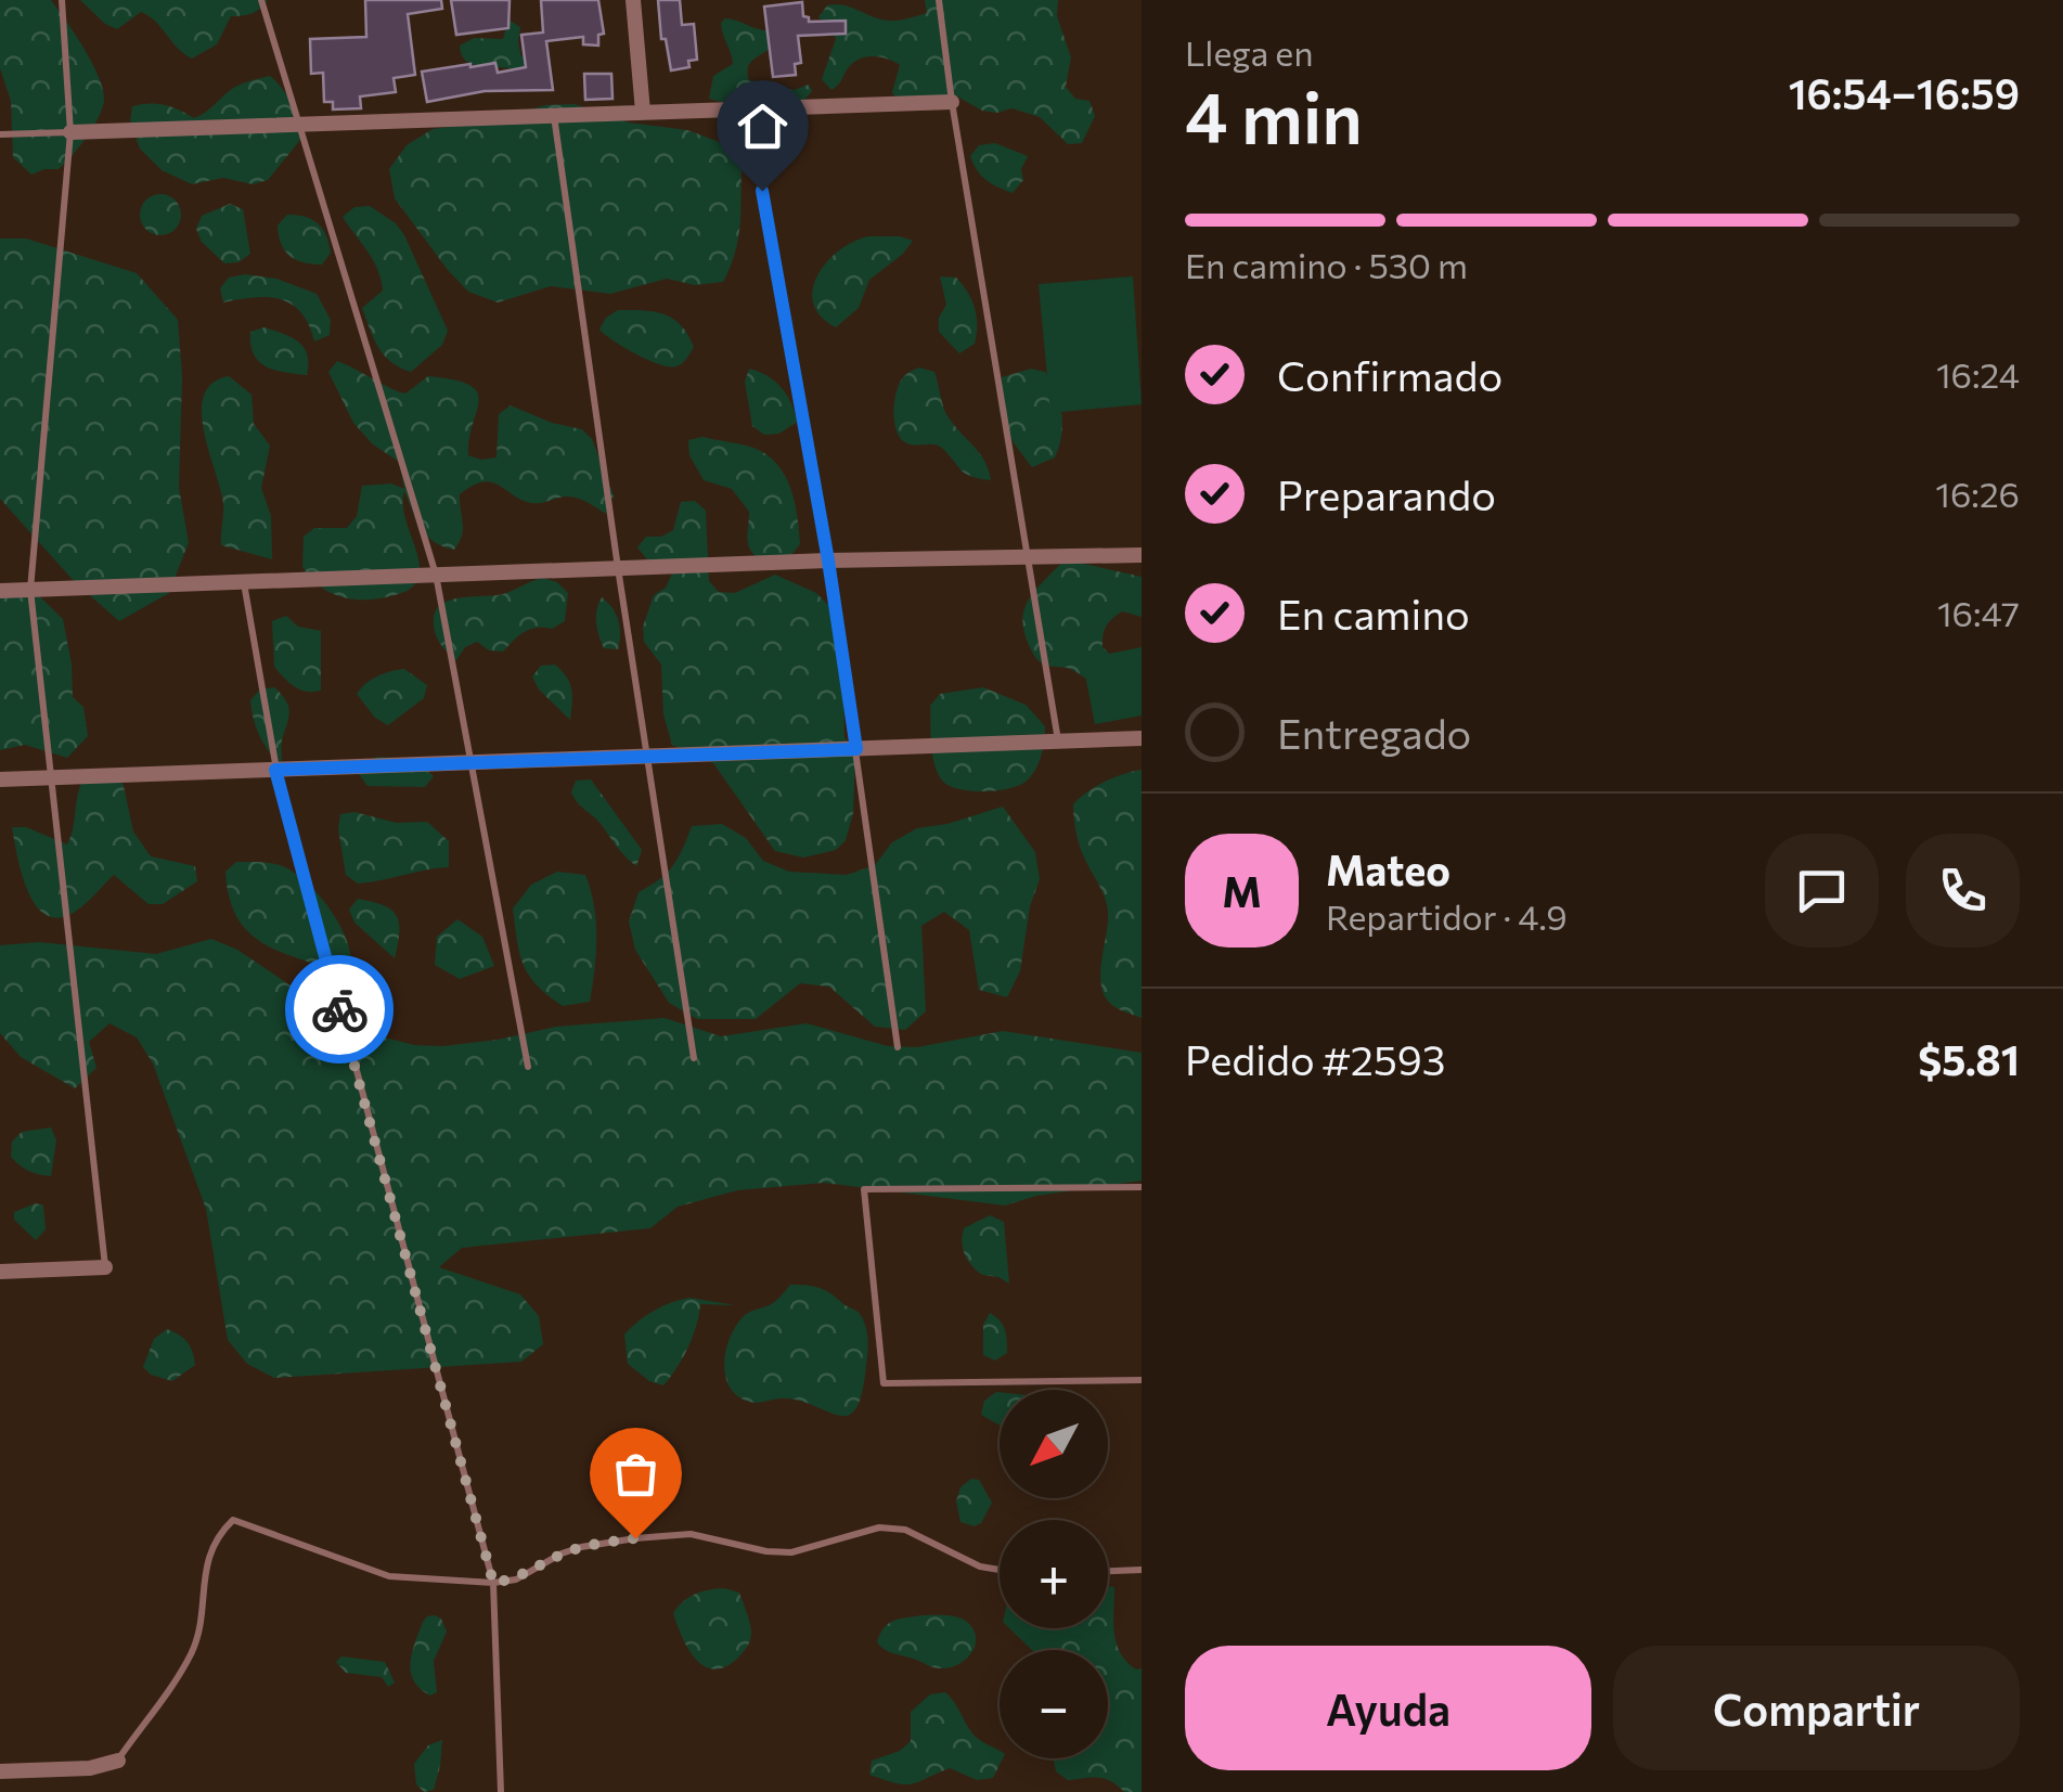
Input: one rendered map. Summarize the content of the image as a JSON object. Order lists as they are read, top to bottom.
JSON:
{
  "north": "bottom left",
  "page": {
    "heading": ["4 min", "Llega en", "16:54–16:59"],
    "panel": [
      "Mateo",
      "Repartidor · 4.9",
      "Pedido #2593",
      "$5.81"
    ],
    "bar": "En camino · 530 m",
    "list": [
      ["Confirmado", "16:24"],
      ["Preparando", "16:26"],
      ["En camino", "16:47"],
      "Entregado"
    ],
    "round": "M",
    "map_buttons": ["+", "−"],
    "buttons": ["Ayuda", "Compartir"]
  }
}
